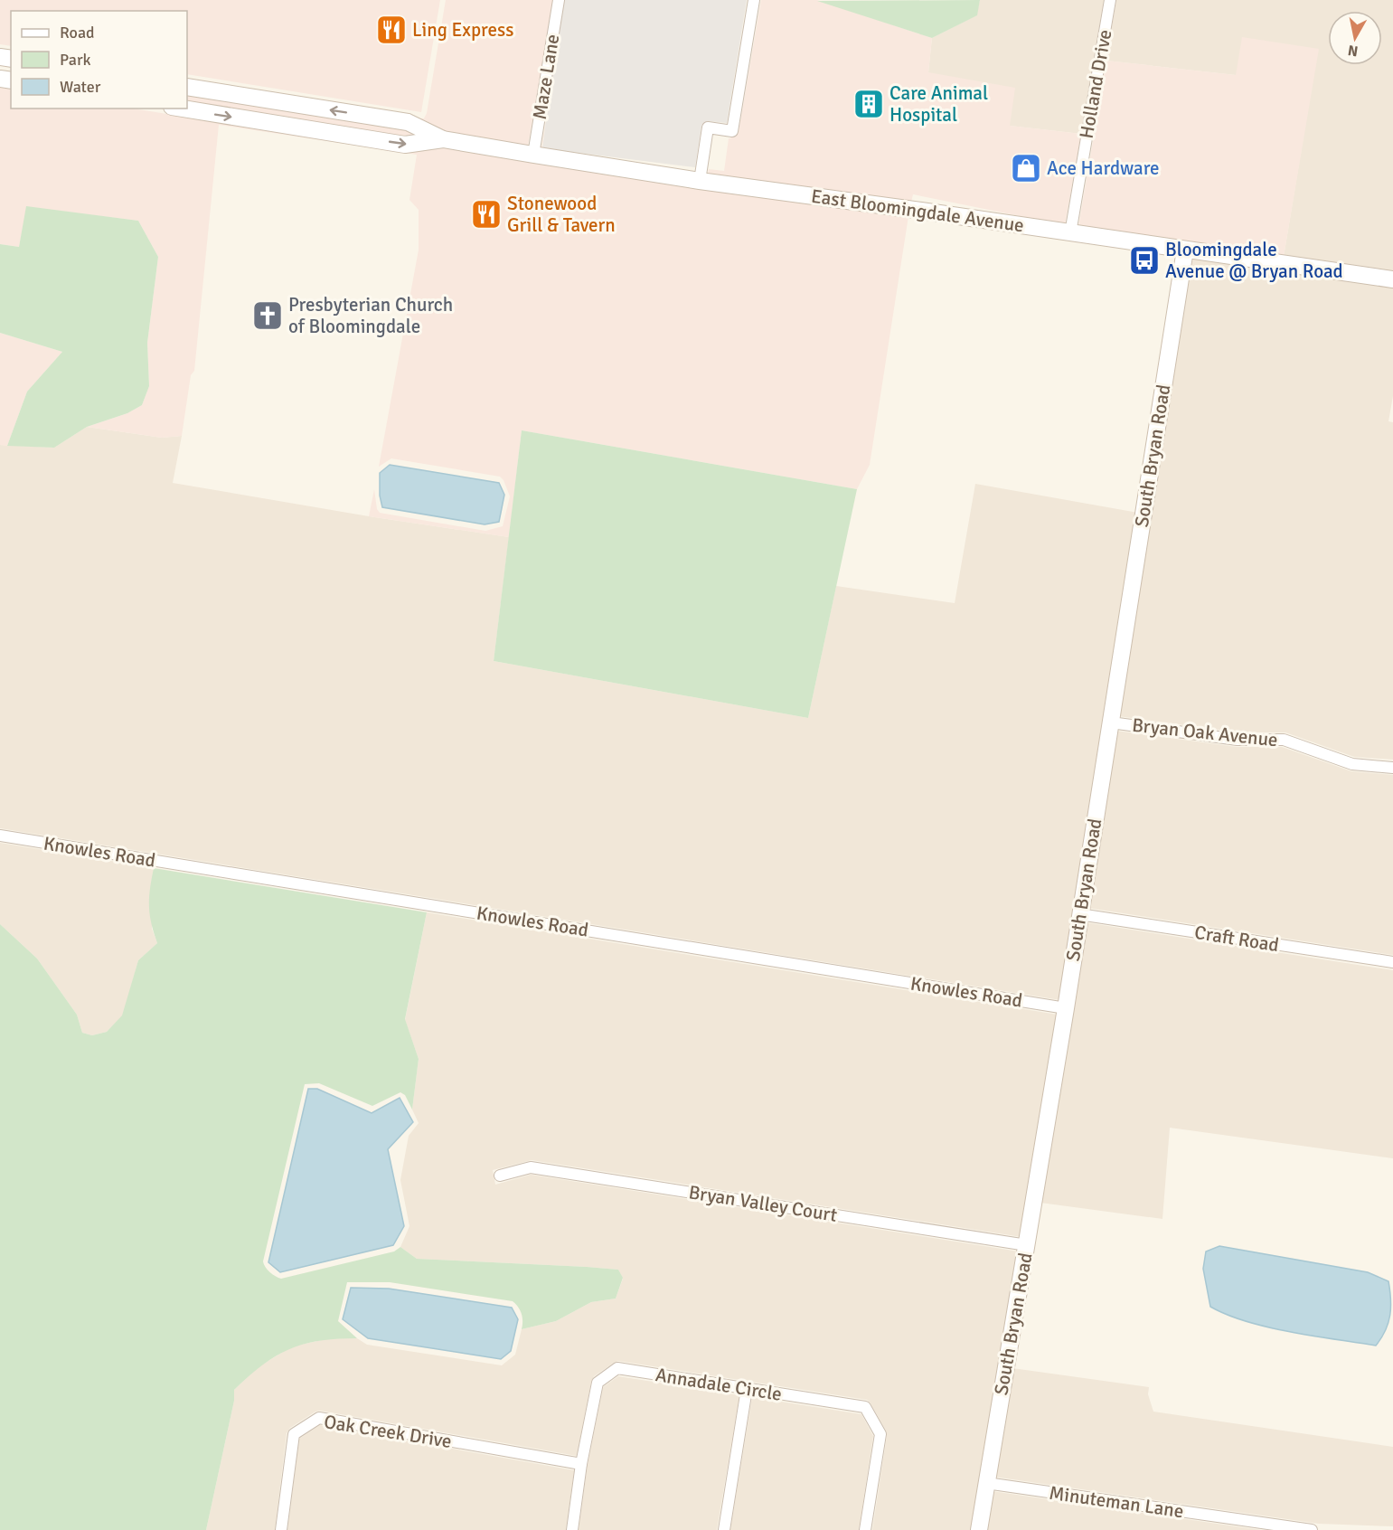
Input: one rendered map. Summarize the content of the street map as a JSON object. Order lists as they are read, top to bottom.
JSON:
{
  "streets": {
    "main road": ["East Bloomingdale Avenue", "South Bryan Road"],
    "street": [
      "Maze Lane",
      "Holland Drive",
      "Bryan Oak Avenue",
      "Knowles Road",
      "Craft Road",
      "Bryan Valley Court",
      "Annadale Circle",
      "Oak Creek Drive",
      "Minuteman Lane"
    ]
  },
  "crossings": [
    ["Maze Lane", "East Bloomingdale Avenue"],
    ["Holland Drive", "East Bloomingdale Avenue"],
    ["East Bloomingdale Avenue", "South Bryan Road"],
    ["South Bryan Road", "Bryan Oak Avenue"],
    ["South Bryan Road", "Knowles Road"],
    ["South Bryan Road", "Craft Road"],
    ["South Bryan Road", "Bryan Valley Court"],
    ["South Bryan Road", "Minuteman Lane"],
    ["Annadale Circle", "Oak Creek Drive"]
  ],
  "places": {
    "restaurant": ["Ling Express", "Stonewood Grill & Tavern"],
    "building": ["Care Animal Hospital"],
    "shop": ["Ace Hardware"],
    "bus stop": ["Bloomingdale Avenue @ Bryan Road"],
    "church": ["Presbyterian Church of Bloomingdale"]
  },
  "legend": ["Road", "Park", "Water"],
  "north": "bottom"
}
